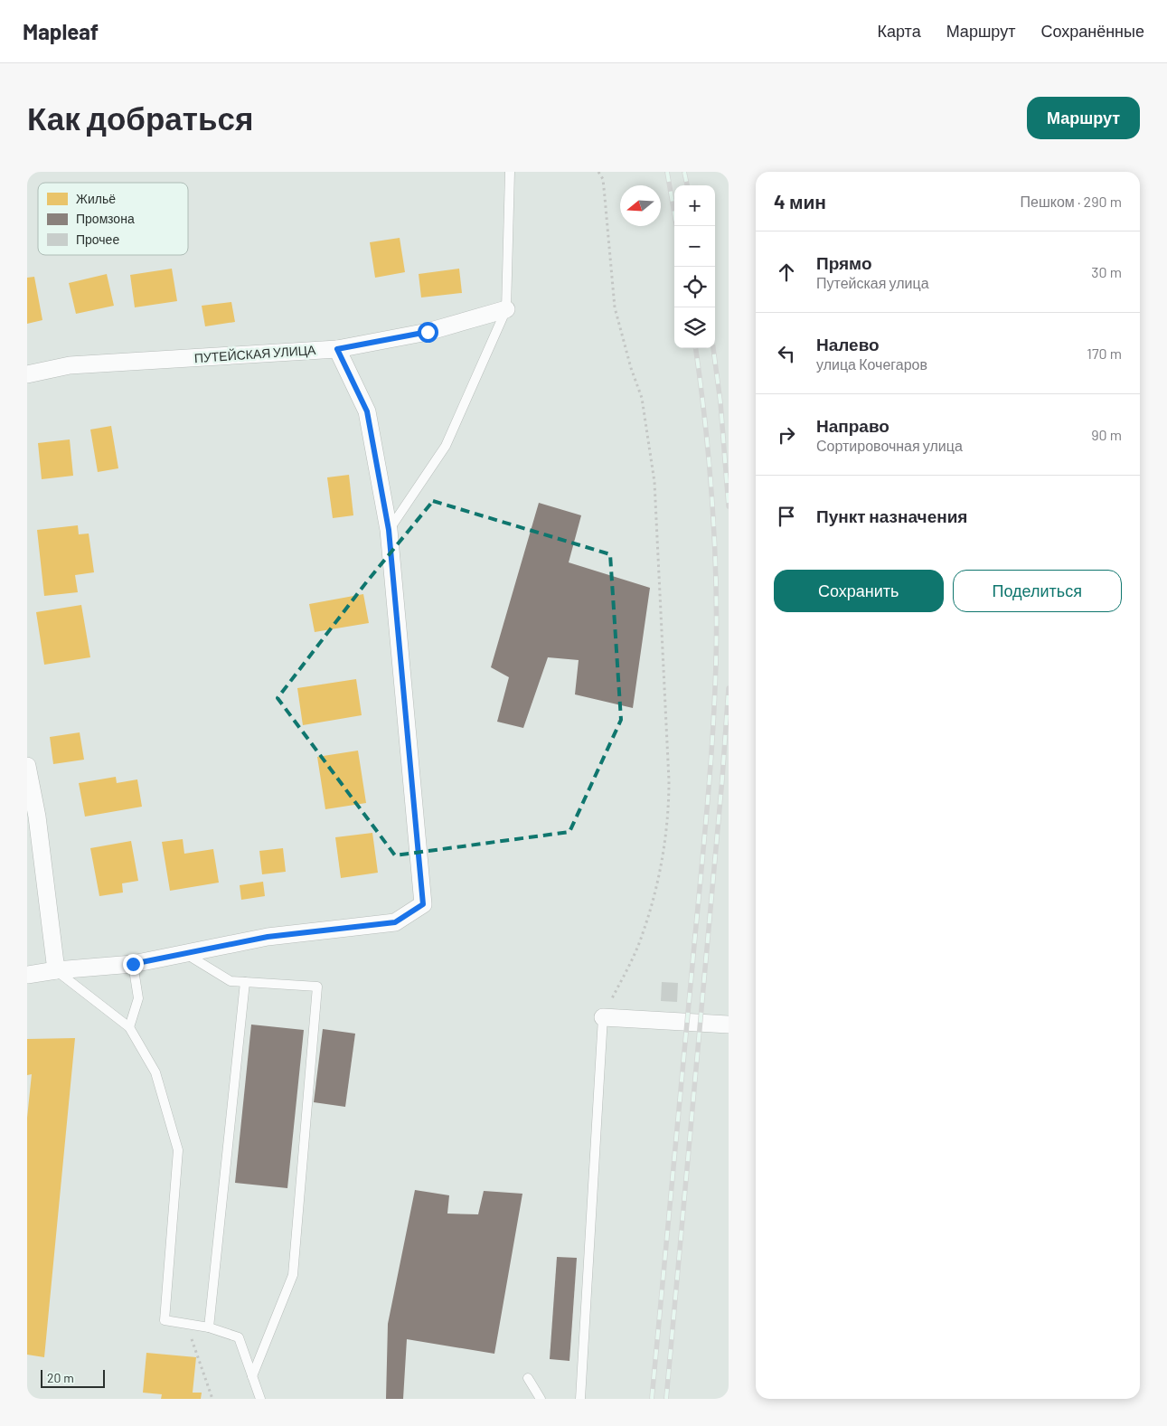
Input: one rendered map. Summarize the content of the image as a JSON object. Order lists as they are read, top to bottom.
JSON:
{
  "streets": {
    "street": ["ПУТЕЙСКАЯ УЛИЦА"]
  },
  "legend": ["Жильё", "Промзона", "Прочее"],
  "scale_bar": "20 m",
  "north": "left",
  "page": {
    "header": "Mapleaf",
    "nav": ["Карта", "Маршрут", "Сохранённые"],
    "buttons": [
      "Маршрут",
      ["Сохранить", "Поделиться"]
    ],
    "title": "Как добраться",
    "heading": ["4 мин", "Пешком · 290 m"],
    "map_buttons": ["+", "−"],
    "list": [
      ["Прямо", "Путейская улица", "30 m"],
      ["Налево", "улица Кочегаров", "170 m"],
      ["Направо", "Сортировочная улица", "90 m"],
      "Пункт назначения"
    ],
    "scale": "20 m"
  }
}
